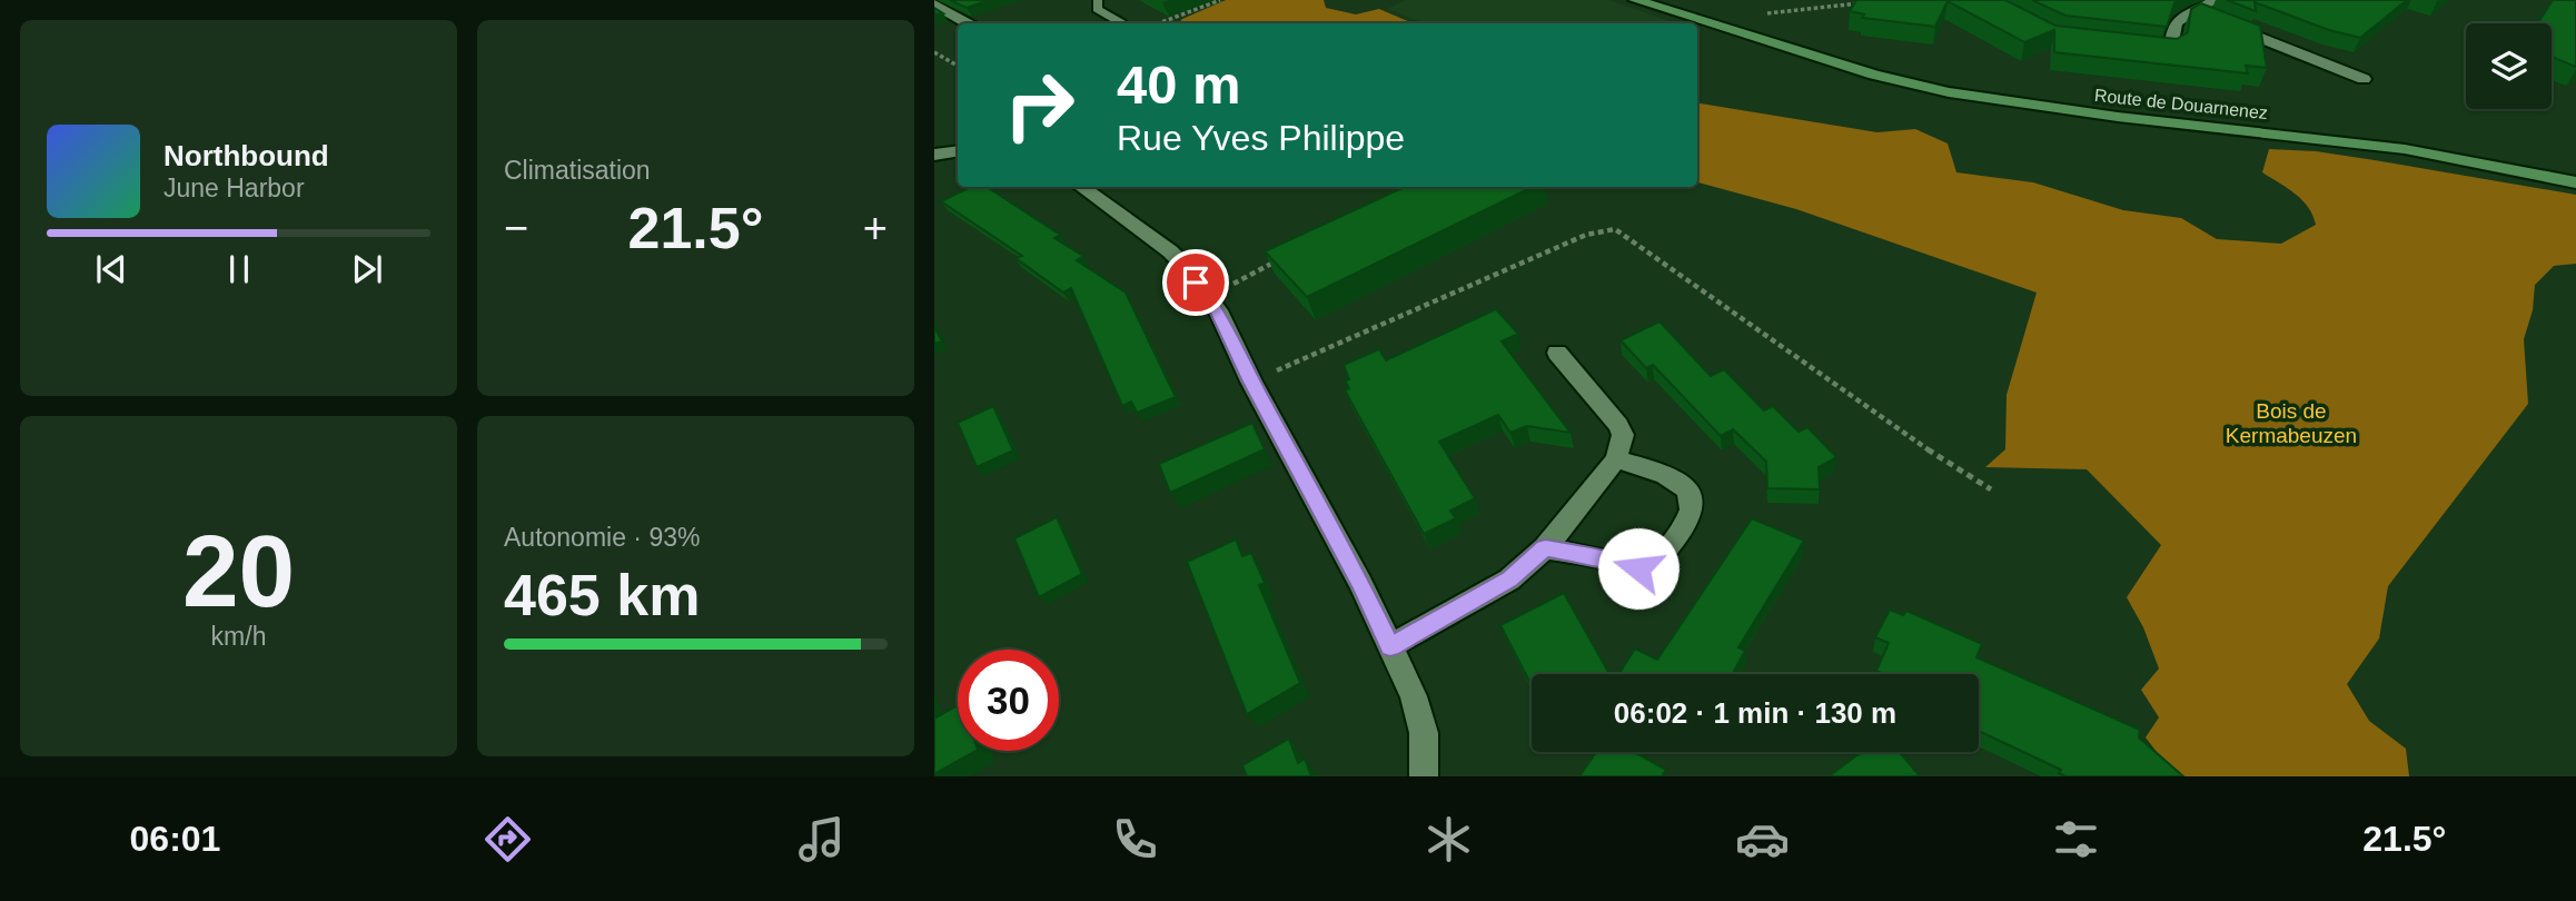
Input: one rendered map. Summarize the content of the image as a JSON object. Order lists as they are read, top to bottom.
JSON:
{
  "streets": {
    "main road": ["Route de Douarnenez"]
  },
  "parks": ["Bois de Kermabeuzen"],
  "page": {
    "tile": [
      "Climatisation",
      ["20", "km/h"],
      ["Autonomie · 93%", "465 km"]
    ],
    "turn": ["40 m", "Rue Yves Philippe"],
    "song": ["Northbound", "June Harbor"],
    "heat": ["−", "21.5°", "+"],
    "limit": "30",
    "trip": "06:02 · 1 min · 130 m",
    "tabs": ["06:01", "21.5°"]
  }
}
